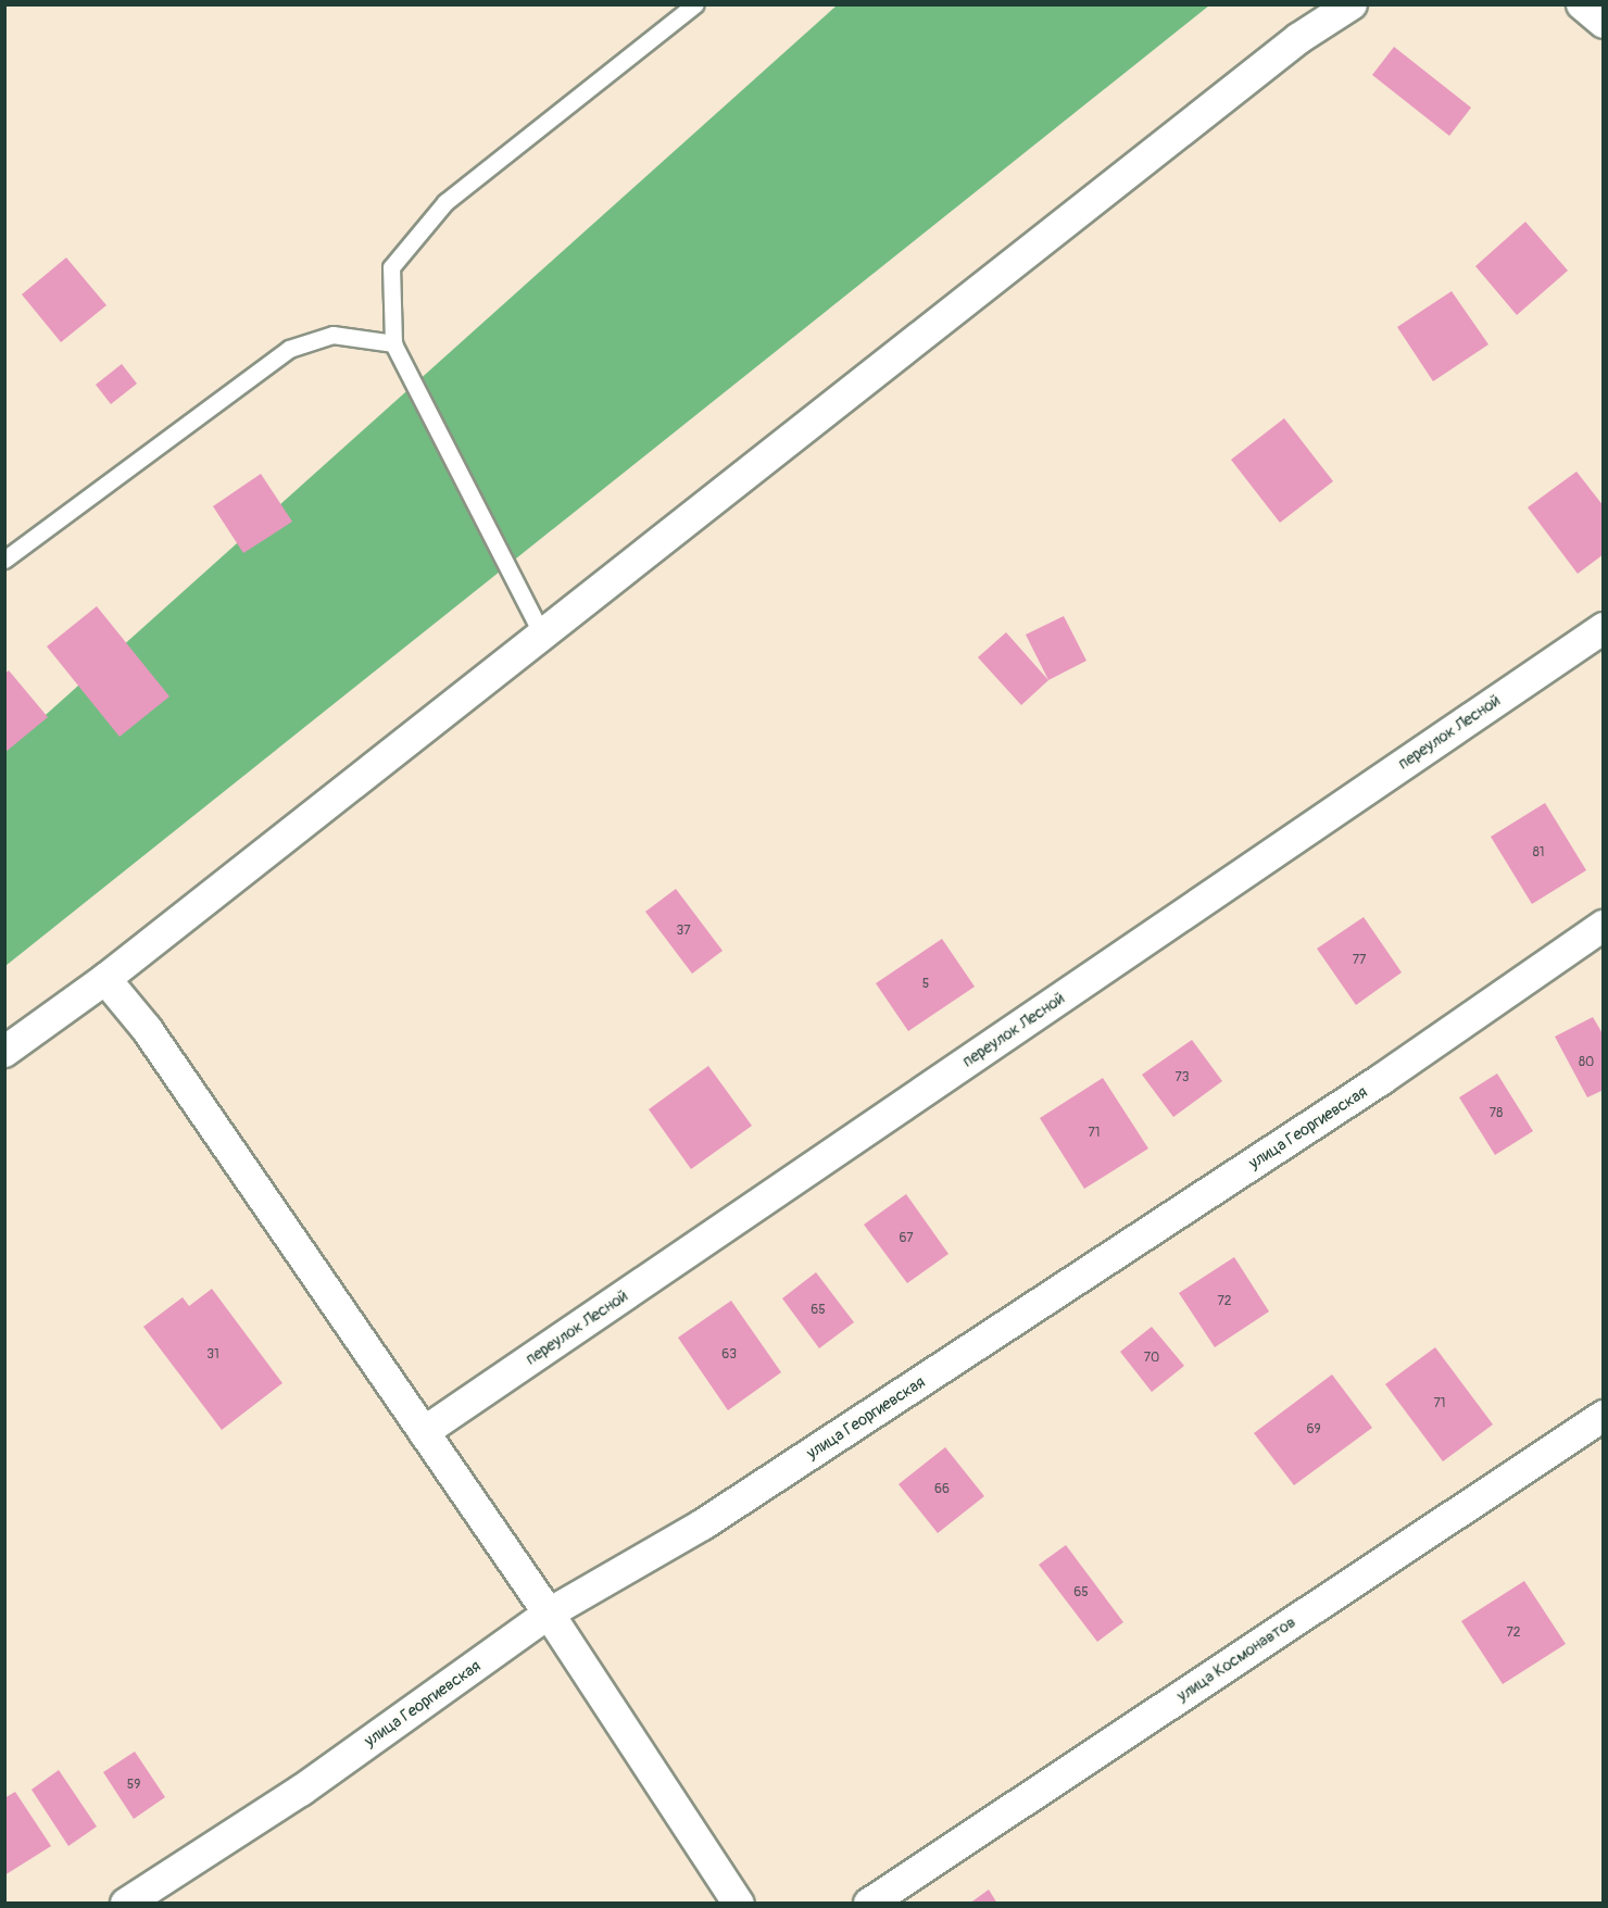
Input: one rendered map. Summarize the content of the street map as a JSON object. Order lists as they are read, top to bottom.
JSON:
{
  "streets": {
    "street": ["переулок Лесной", "улица Георгиевская", "улица Космонавтов"]
  },
  "house_numbers": [
    "81",
    "37",
    "77",
    "5",
    "80",
    "73",
    "78",
    "71",
    "67",
    "72",
    "65",
    "31",
    "63",
    "70",
    "71",
    "69",
    "66",
    "65",
    "72",
    "59"
  ]
}
